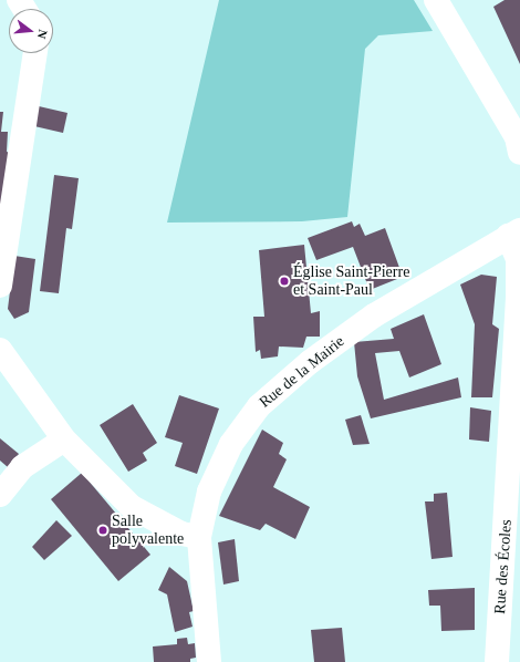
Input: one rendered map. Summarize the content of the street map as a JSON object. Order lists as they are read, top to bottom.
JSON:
{
  "streets": {
    "street": ["Rue de la Mairie", "Rue des Écoles"]
  },
  "crossings": [
    ["Rue de la Mairie", "Rue des Écoles"]
  ],
  "places": ["Église Saint-Pierre et Saint-Paul", "Salle polyvalente"],
  "north": "right"
}
